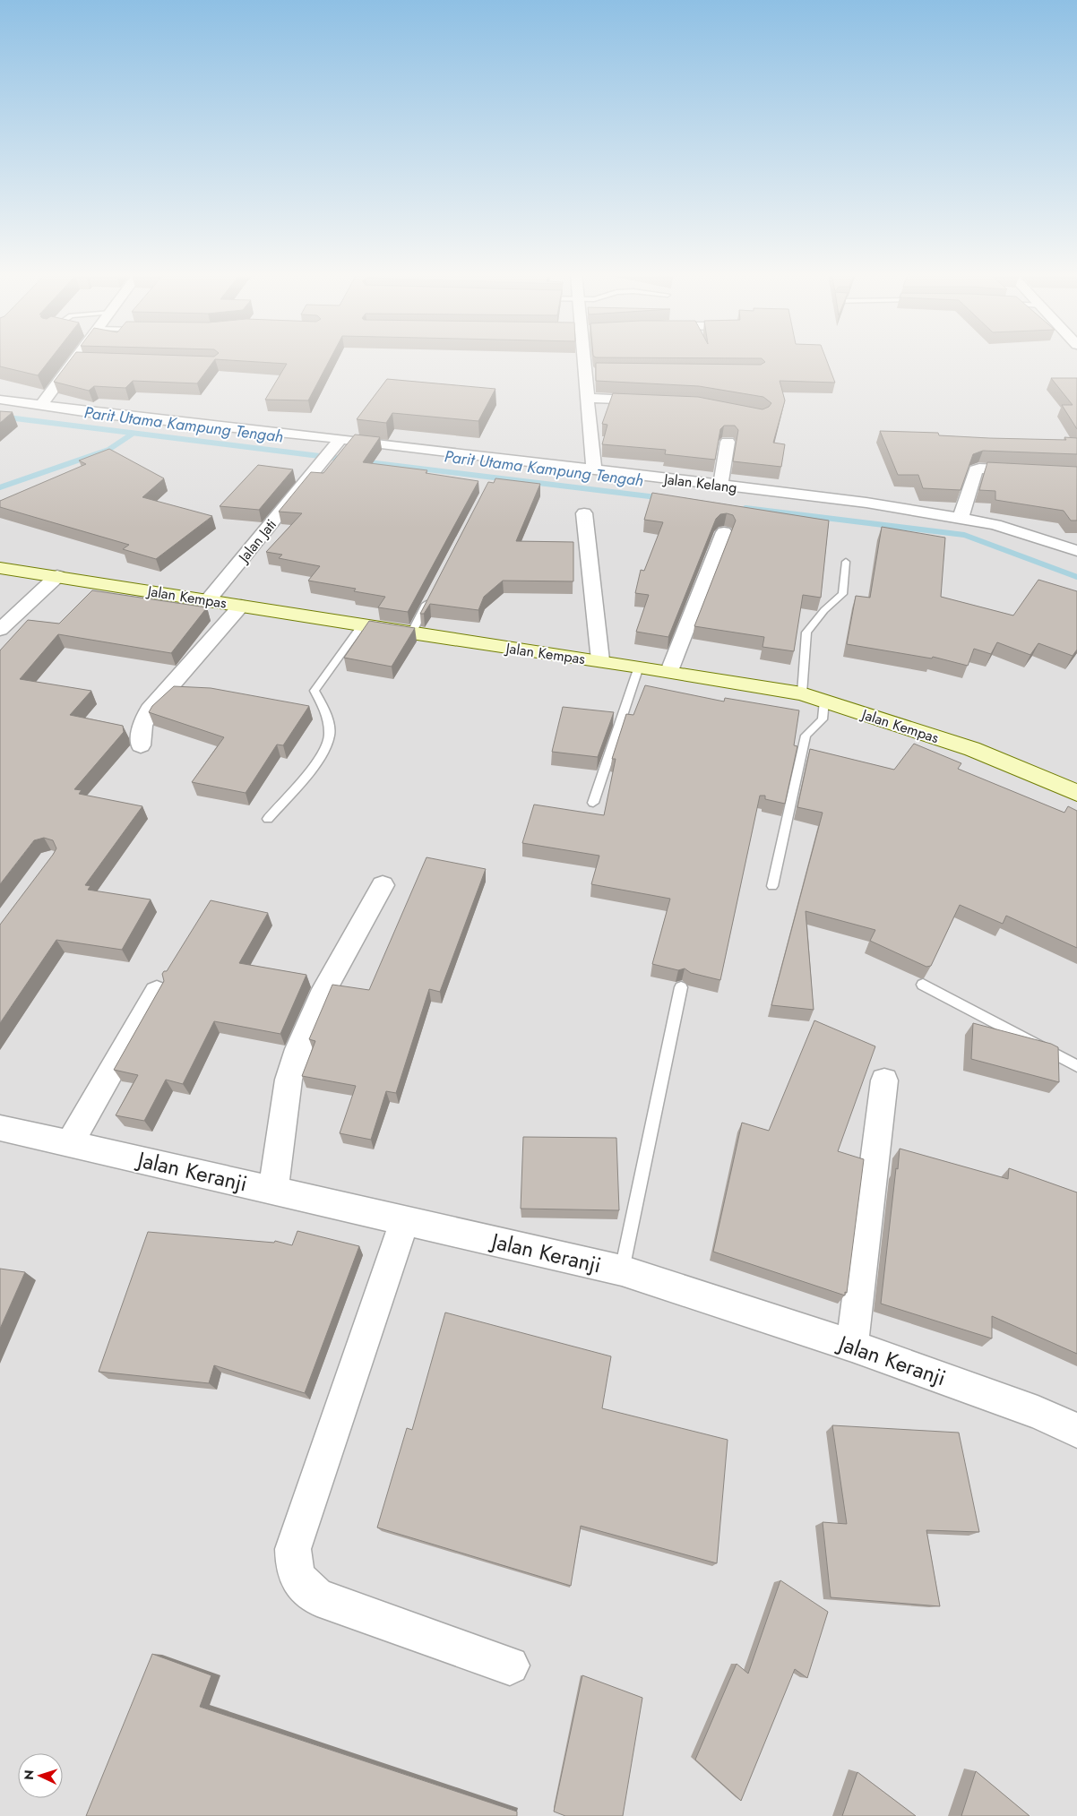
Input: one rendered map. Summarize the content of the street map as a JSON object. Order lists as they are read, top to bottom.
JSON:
{
  "streets": {
    "street": [
      "Jalan Kelang",
      "Jalan Jati",
      "Jalan Kempas",
      "Jalan Keranji"
    ]
  },
  "crossings": [
    ["Jalan Kelang", "Jalan Jati"],
    ["Jalan Jati", "Jalan Kempas"]
  ],
  "water": ["Parit Utama Kampung Tengah"],
  "north": "left"
}
